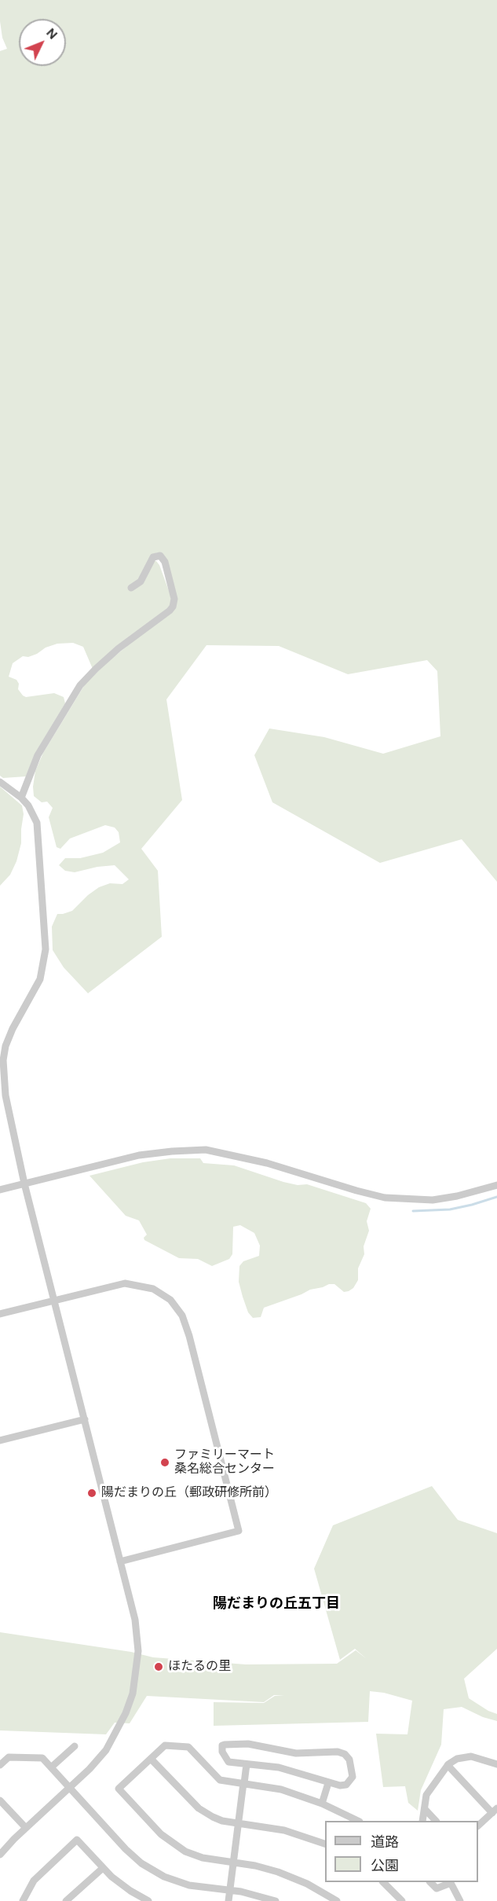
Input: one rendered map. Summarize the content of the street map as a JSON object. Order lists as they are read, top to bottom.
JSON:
{
  "districts": ["陽だまりの丘五丁目"],
  "places": ["ファミリーマート 桑名総合センター", "陽だまりの丘（郵政研修所前）", "ほたるの里"],
  "legend": ["道路", "公園"],
  "north": "top right"
}
